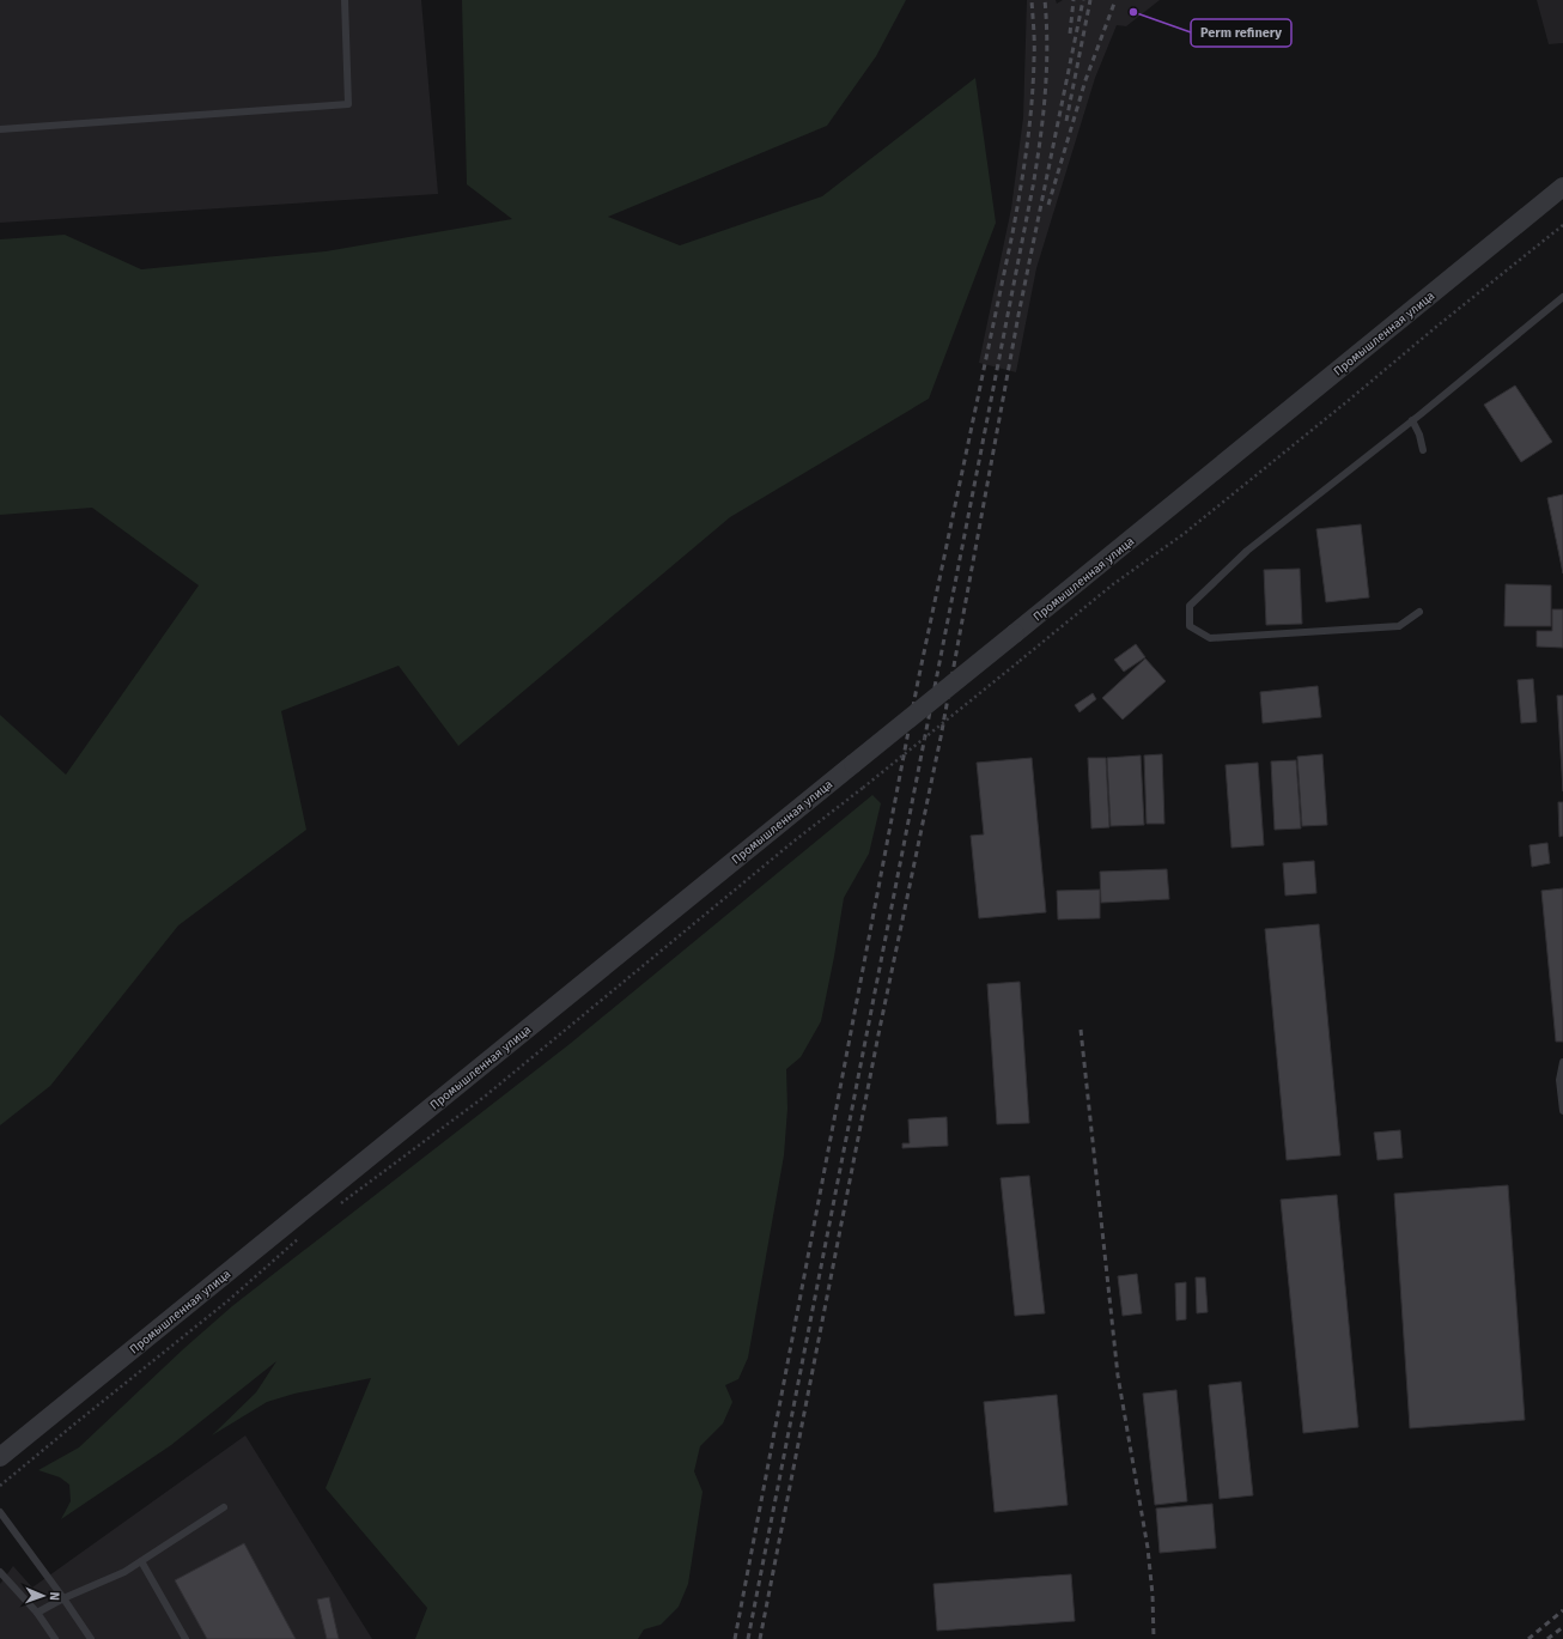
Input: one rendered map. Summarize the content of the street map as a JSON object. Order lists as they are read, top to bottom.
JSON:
{
  "streets": {
    "street": ["Промышленная улица"]
  },
  "places": ["Perm refinery"],
  "north": "right"
}
